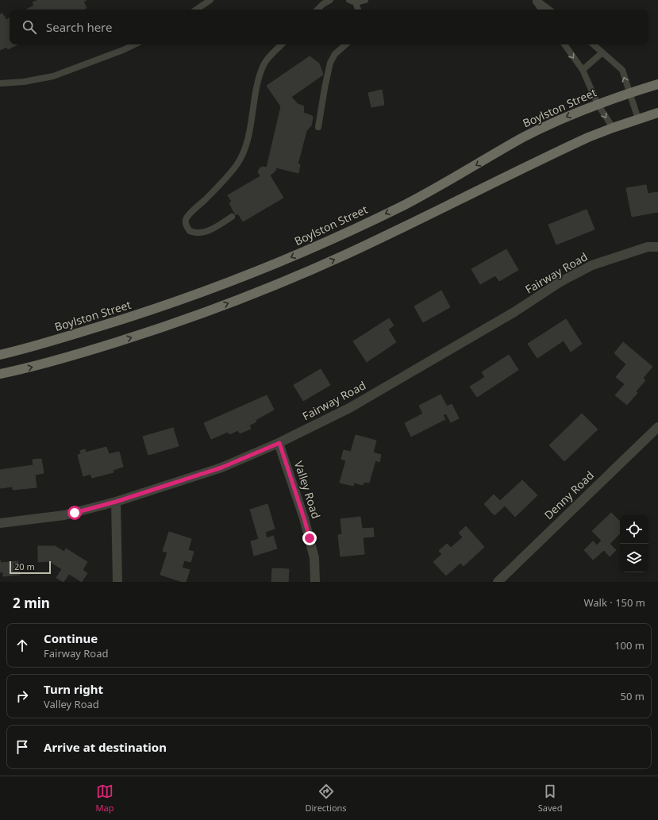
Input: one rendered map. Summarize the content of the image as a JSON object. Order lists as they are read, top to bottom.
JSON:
{
  "streets": {
    "highway": ["Boylston Street"],
    "street": ["Fairway Road", "Valley Road", "Denny Road"]
  },
  "crossings": [
    ["Fairway Road", "Valley Road"]
  ],
  "scale_bar": "20 m",
  "page": {
    "search": "Search here",
    "scale": "20 m",
    "heading": ["2 min", "Walk · 150 m"],
    "list": [
      ["Continue", "Fairway Road", "100 m"],
      ["Turn right", "Valley Road", "50 m"],
      "Arrive at destination"
    ],
    "nav": ["Map", "Directions", "Saved"]
  }
}
